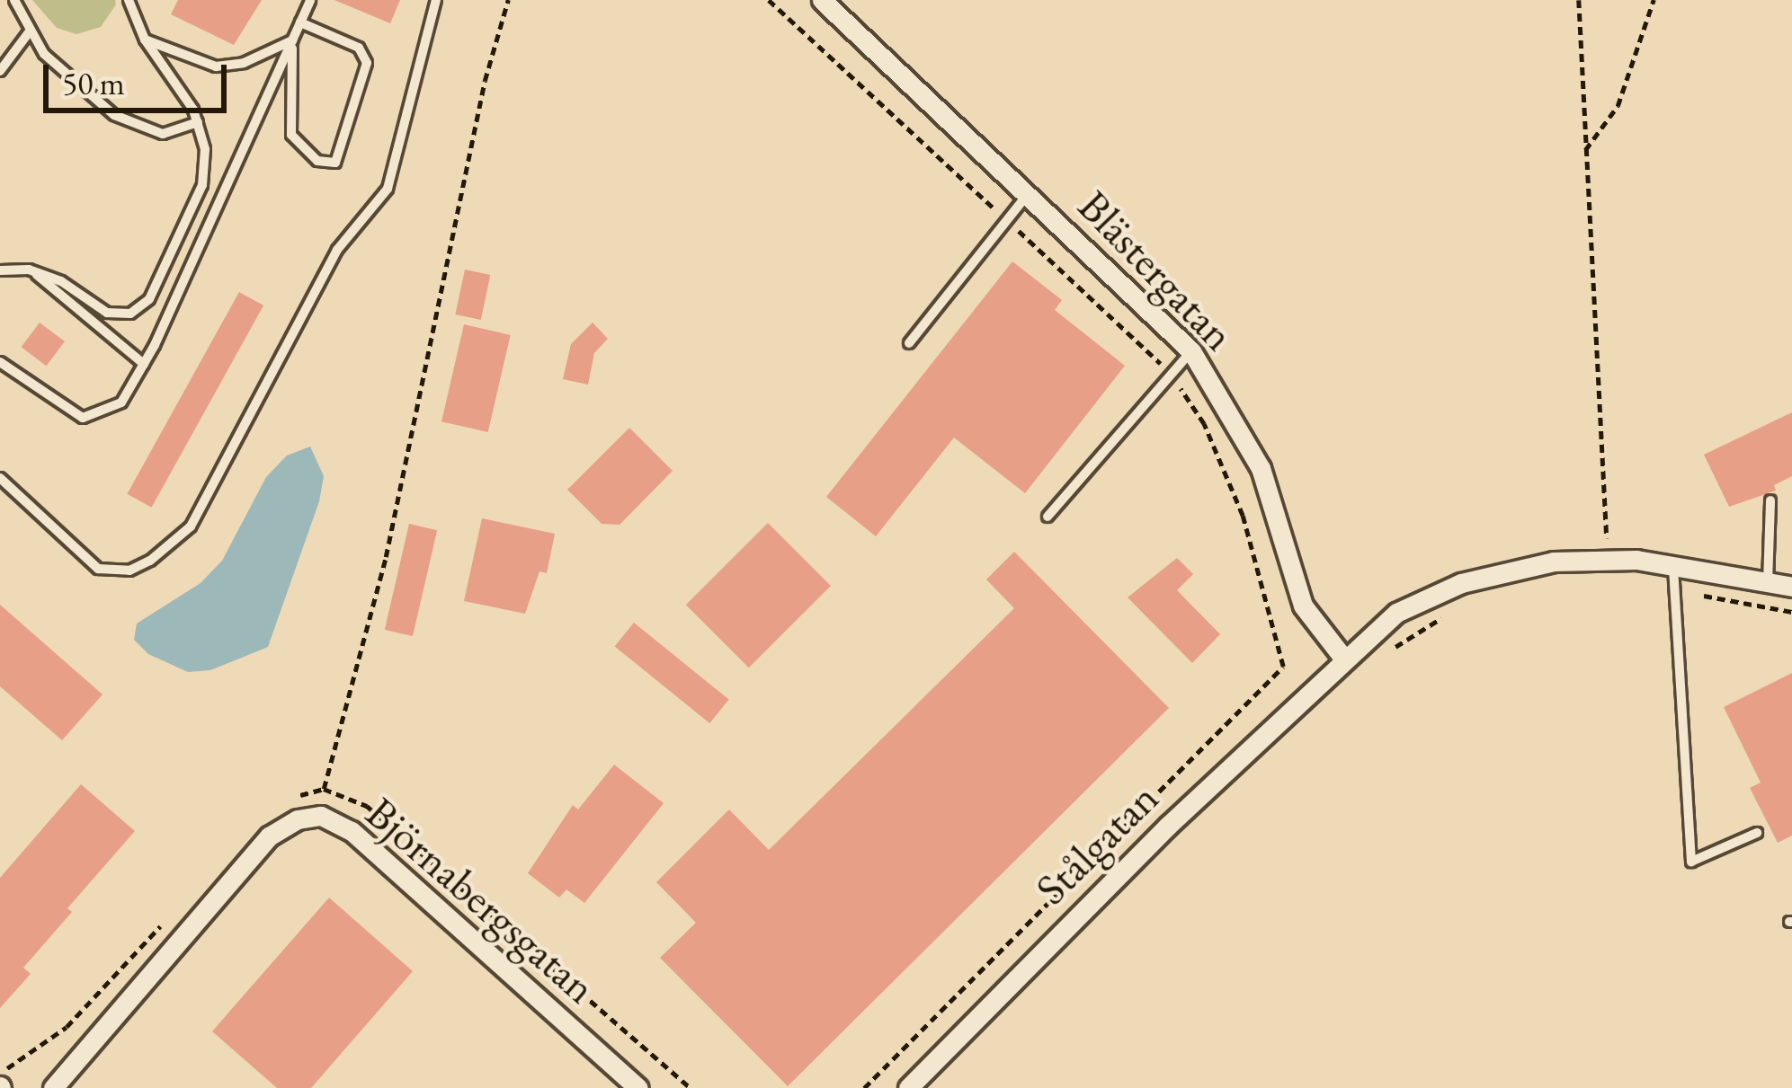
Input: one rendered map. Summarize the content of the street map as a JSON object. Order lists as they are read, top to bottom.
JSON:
{
  "streets": {
    "street": ["Blästergatan", "Stålgatan", "Björnabergsgatan"]
  },
  "crossings": [
    ["Blästergatan", "Stålgatan"]
  ],
  "scale_bar": "50 m"
}
